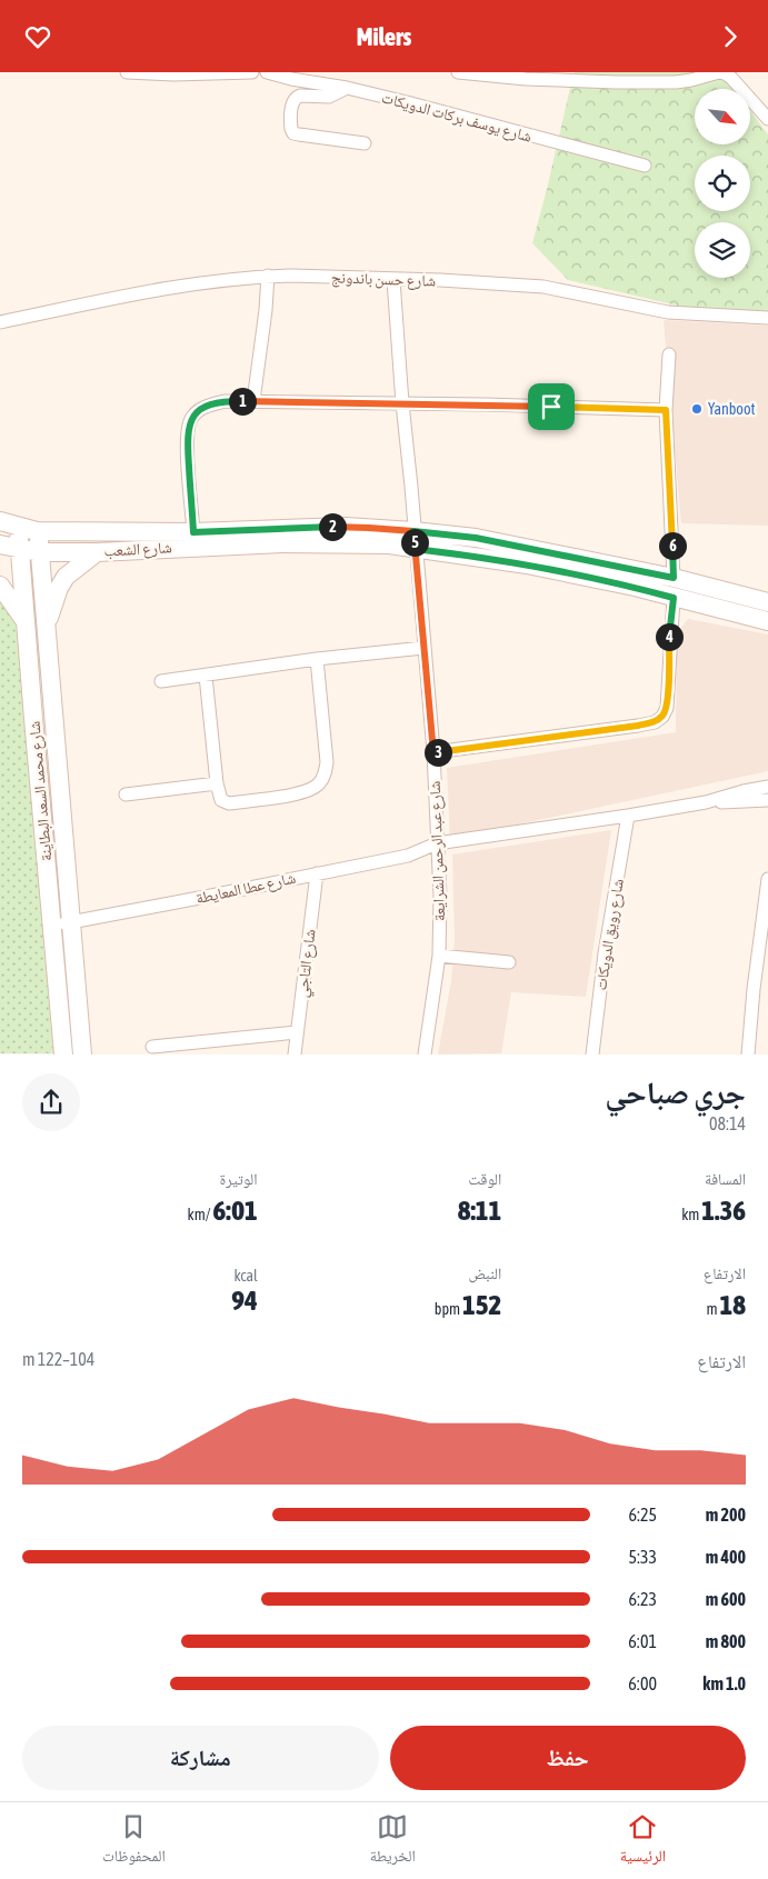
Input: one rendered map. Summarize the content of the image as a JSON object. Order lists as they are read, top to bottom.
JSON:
{
  "streets": {
    "main road": ["شارع الشعب", "شارع محمد السعد البطاينة"],
    "street": [
      "شارع يوسف بركات الدويكات",
      "شارع حسن باندونج",
      "شارع عبد الرحمن الشرايعة",
      "شارع عطا المعايطة",
      "شارع رويق الدويكات",
      "شارع التاجي"
    ]
  },
  "crossings": [
    ["شارع حسن باندونج", "شارع عبد الرحمن الشرايعة"],
    ["شارع الشعب", "شارع محمد السعد البطاينة"],
    ["شارع الشعب", "شارع عبد الرحمن الشرايعة"],
    ["شارع محمد السعد البطاينة", "شارع عطا المعايطة"],
    ["شارع عبد الرحمن الشرايعة", "شارع عطا المعايطة"],
    ["شارع عطا المعايطة", "شارع التاجي"]
  ],
  "places": ["Yanboot"],
  "north": "bottom right",
  "page": {
    "header": "Milers",
    "pins": [
      "1",
      "2",
      "5",
      "6",
      "4",
      "3"
    ],
    "heading": ["جري صباحي", "08:14"],
    "stats": [
      ["المسافة", "1.36 km"],
      ["الوقت", "8:11"],
      ["الوتيرة", "6:01 /km"],
      ["الارتفاع", "18 m"],
      ["النبض", "152 bpm"],
      ["kcal", "94"]
    ],
    "chart": ["الارتفاع", "104–122 m"],
    "list": [
      {
        "name": "200 m",
        "note": "6:25"
      },
      {
        "name": "400 m",
        "note": "5:33"
      },
      {
        "name": "600 m",
        "note": "6:23"
      },
      {
        "name": "800 m",
        "note": "6:01"
      },
      {
        "name": "1.0 km",
        "note": "6:00"
      }
    ],
    "buttons": ["حفظ", "مشاركة"],
    "tabs": ["الرئيسية", "الخريطة", "المحفوظات"]
  }
}
